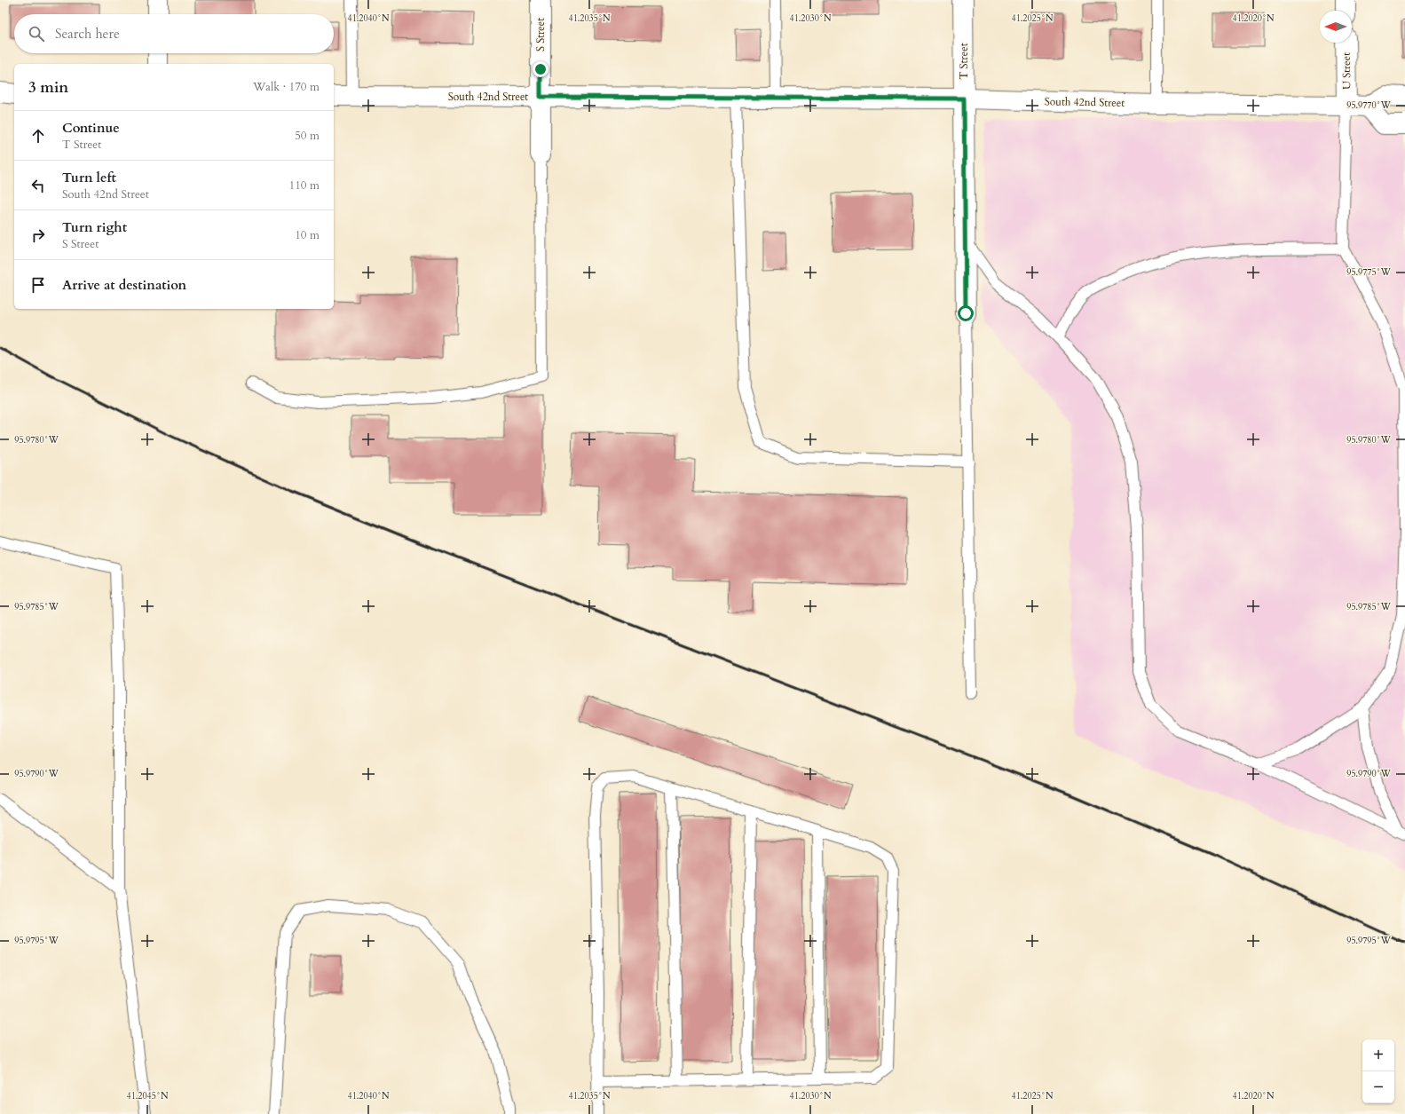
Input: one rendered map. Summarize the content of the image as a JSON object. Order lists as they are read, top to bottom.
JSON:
{
  "streets": {
    "street": [
      "S Street",
      "T Street",
      "U Street",
      "South 42nd Street"
    ]
  },
  "crossings": [
    ["S Street", "South 42nd Street"],
    ["T Street", "South 42nd Street"],
    ["U Street", "South 42nd Street"]
  ],
  "north": "left",
  "page": {
    "search": "Search here",
    "heading": ["3 min", "Walk · 170 m"],
    "list": [
      ["Continue", "T Street", "50 m"],
      ["Turn left", "South 42nd Street", "110 m"],
      ["Turn right", "S Street", "10 m"],
      "Arrive at destination"
    ],
    "map_buttons": ["+", "−"]
  },
  "coordinates": [
    "41.2040°N",
    "41.2035°N",
    "41.2030°N",
    "41.2025°N",
    "41.2020°N",
    "95.9770°W",
    "95.9775°W",
    "95.9780°W",
    "95.9785°W",
    "95.9790°W",
    "95.9795°W",
    "41.2045°N"
  ]
}
